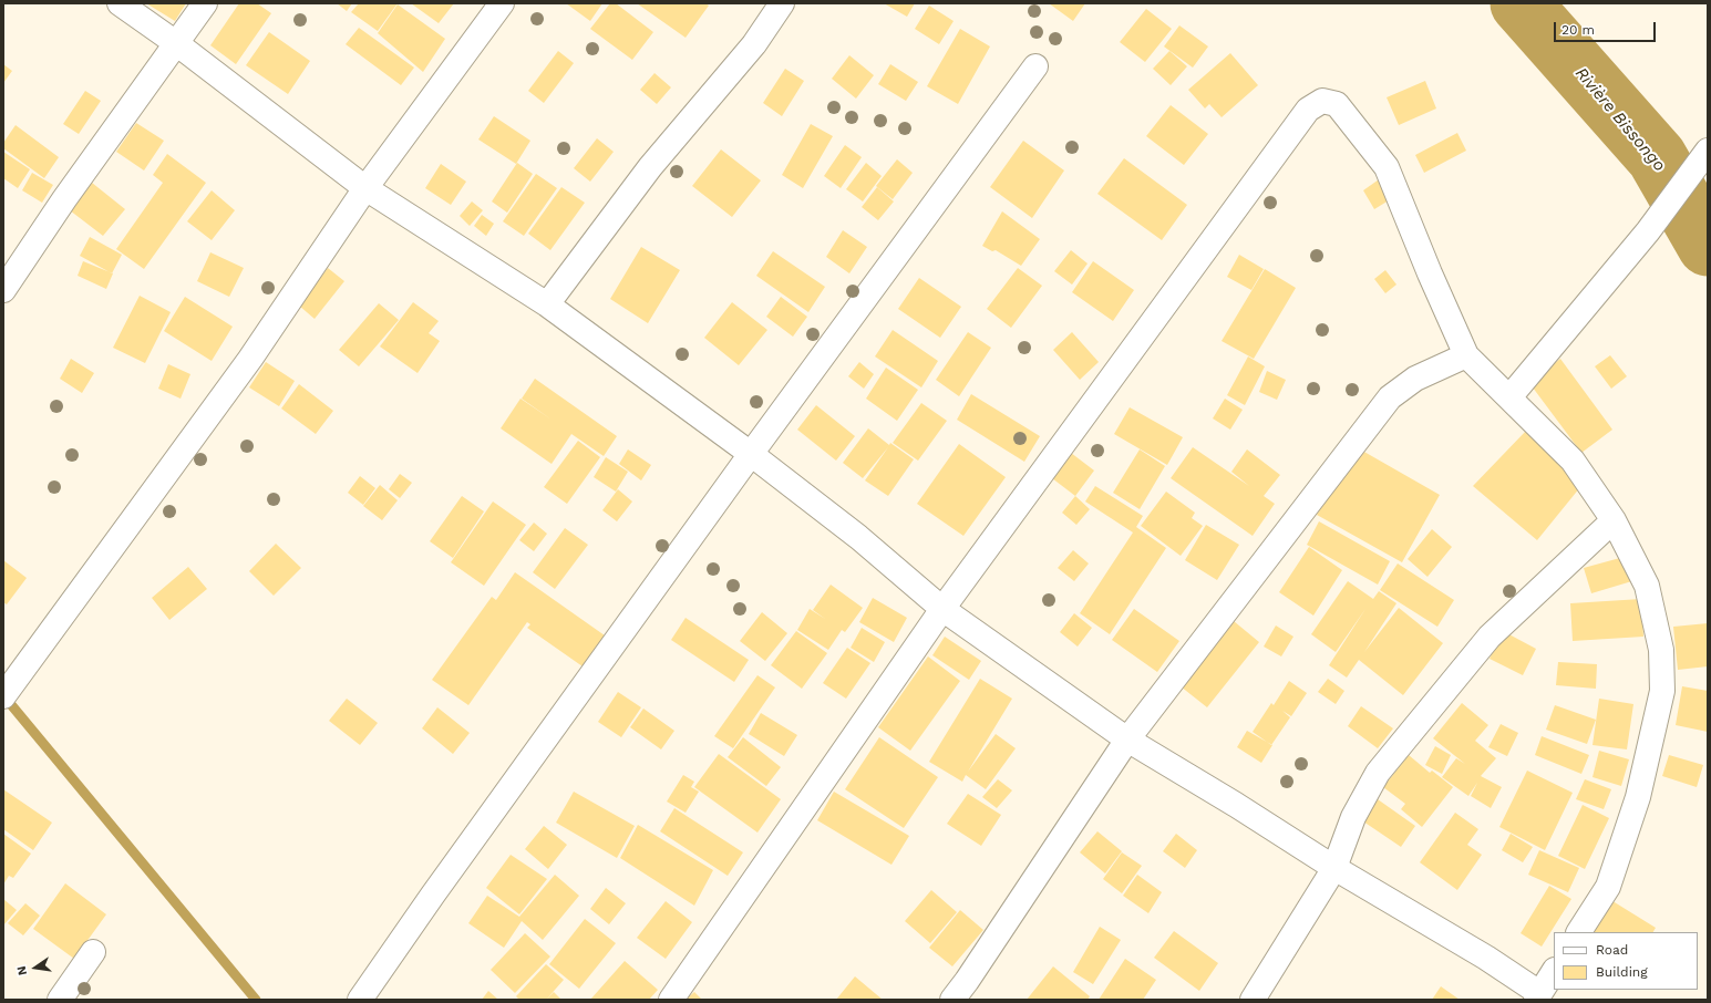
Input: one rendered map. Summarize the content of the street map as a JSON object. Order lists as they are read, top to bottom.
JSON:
{
  "water": ["Rivière Bissongo"],
  "legend": ["Road", "Building"],
  "scale_bar": "20 m",
  "north": "left"
}
